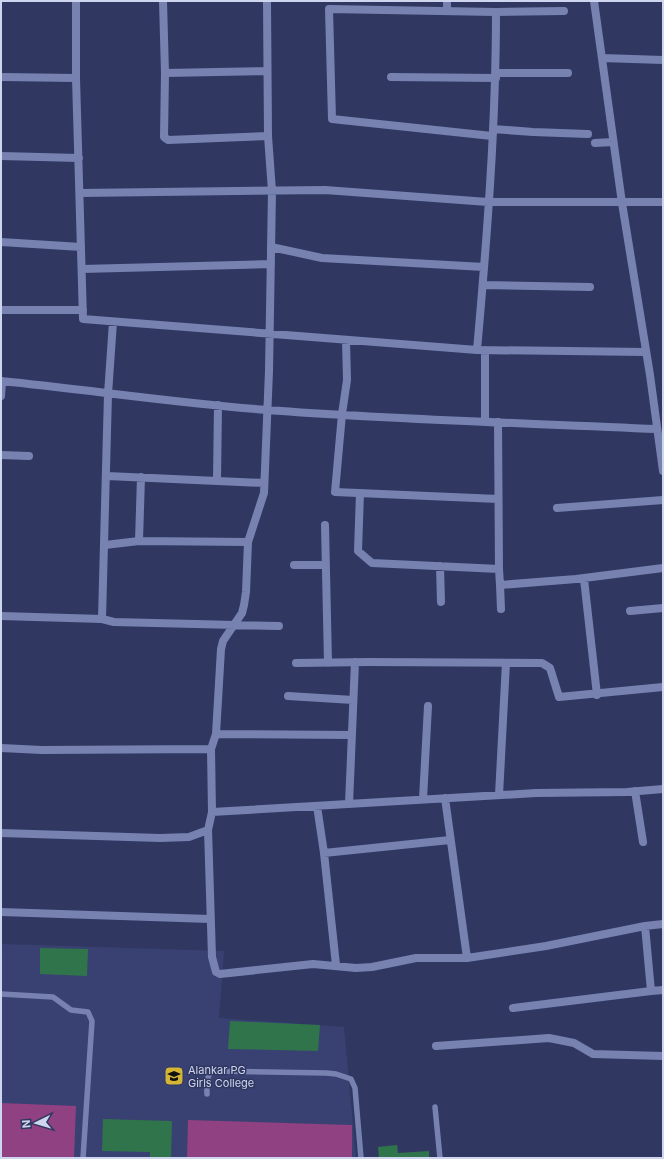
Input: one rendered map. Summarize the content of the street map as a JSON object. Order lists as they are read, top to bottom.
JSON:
{
  "places": {
    "school or university": ["Alankar PG Girls College"]
  },
  "north": "left"
}
